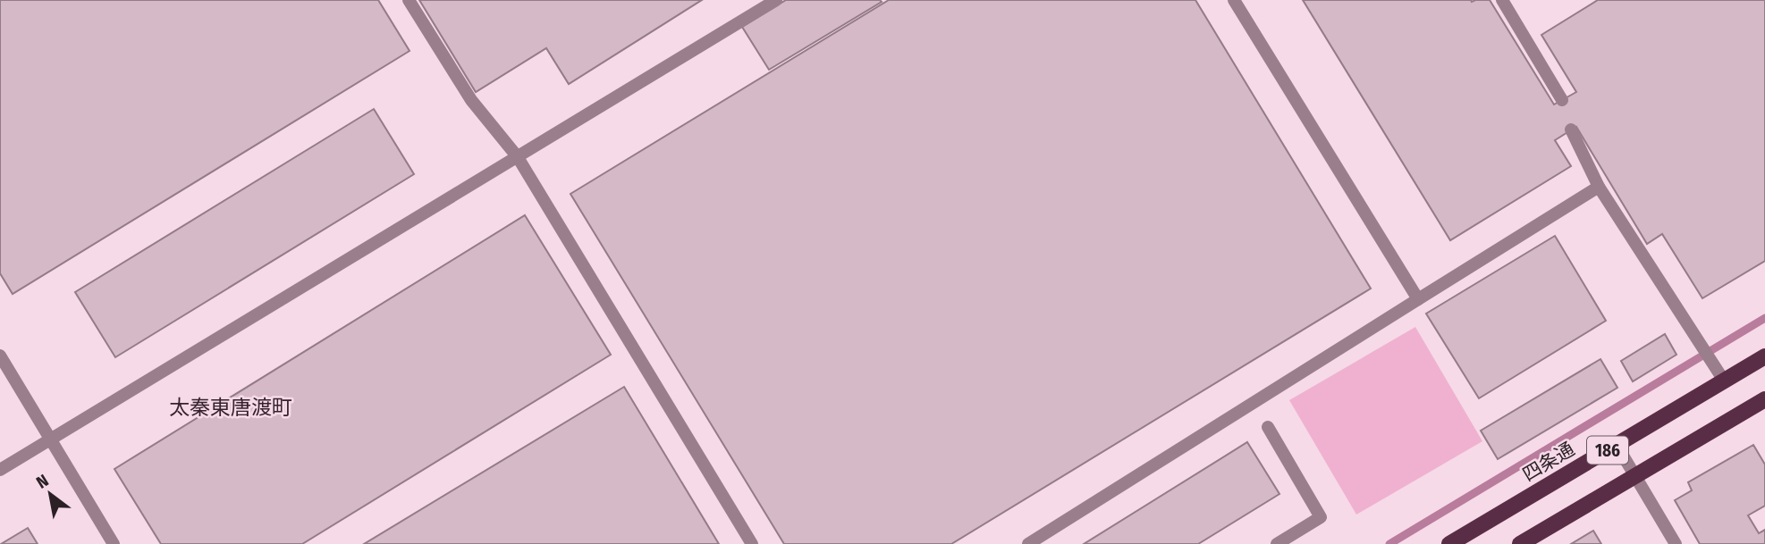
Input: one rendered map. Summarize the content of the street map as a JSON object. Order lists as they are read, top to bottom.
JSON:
{
  "streets": {
    "main road": ["186", "四条通"]
  },
  "districts": ["太秦東唐渡町"],
  "north": "top left"
}
